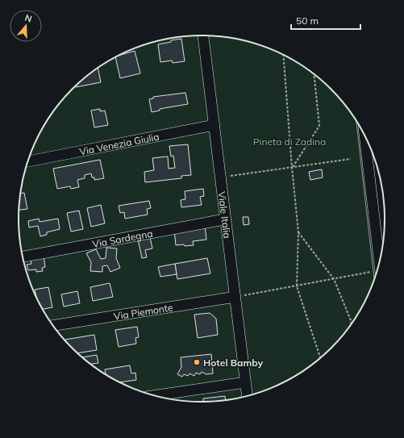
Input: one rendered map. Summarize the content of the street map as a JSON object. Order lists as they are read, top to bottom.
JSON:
{
  "streets": {
    "street": [
      "Via Venezia Giulia",
      "Viale Italia",
      "Via Sardegna",
      "Via Piemonte"
    ]
  },
  "crossings": [
    ["Via Venezia Giulia", "Viale Italia"],
    ["Viale Italia", "Via Sardegna"],
    ["Viale Italia", "Via Piemonte"]
  ],
  "parks": ["Pineta di Zadina"],
  "places": ["Hotel Bamby"],
  "scale_bar": "50 m",
  "north": "top"
}
